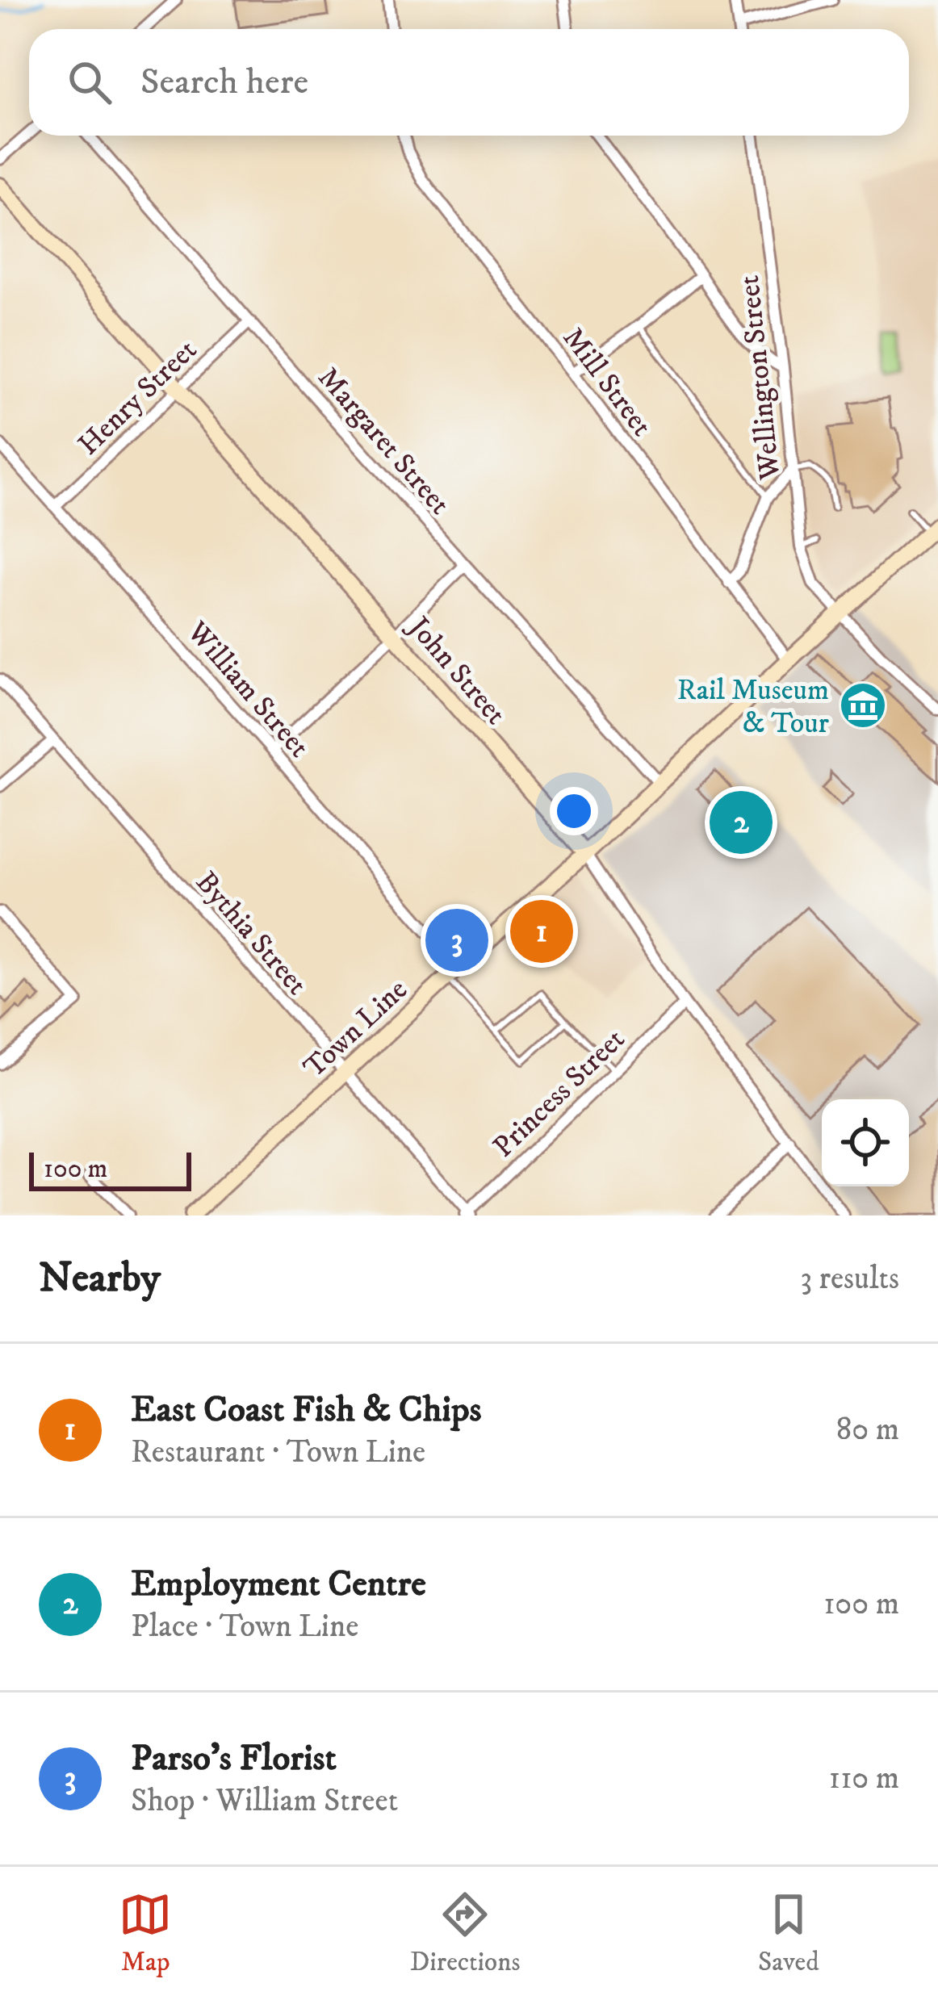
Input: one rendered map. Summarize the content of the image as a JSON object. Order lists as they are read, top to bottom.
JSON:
{
  "streets": {
    "main road": ["John Street", "Town Line"],
    "street": [
      "Wellington Street",
      "Mill Street",
      "Henry Street",
      "Margaret Street",
      "William Street",
      "Bythia Street",
      "Princess Street"
    ]
  },
  "crossings": [
    ["Wellington Street", "Town Line"],
    ["Mill Street", "Town Line"],
    ["Henry Street", "Margaret Street"],
    ["Henry Street", "John Street"],
    ["Henry Street", "William Street"],
    ["Margaret Street", "Town Line"],
    ["John Street", "Town Line"],
    ["John Street", "Princess Street"],
    ["William Street", "Town Line"],
    ["Bythia Street", "Town Line"],
    ["Bythia Street", "Princess Street"]
  ],
  "places": {
    "museum": ["Rail Museum & Tour"]
  },
  "scale_bar": "100 m",
  "page": {
    "search": "Search here",
    "pins": ["2", "1", "3"],
    "scale": "100 m",
    "heading": ["Nearby", "3 results"],
    "list": [
      {
        "mark": "1",
        "name": "East Coast Fish & Chips",
        "note": "Restaurant · Town Line",
        "value": "80 m"
      },
      {
        "mark": "2",
        "name": "Employment Centre",
        "note": "Place · Town Line",
        "value": "100 m"
      },
      {
        "mark": "3",
        "name": "Parso's Florist",
        "note": "Shop · William Street",
        "value": "110 m"
      }
    ],
    "nav": ["Map", "Directions", "Saved"]
  }
}
